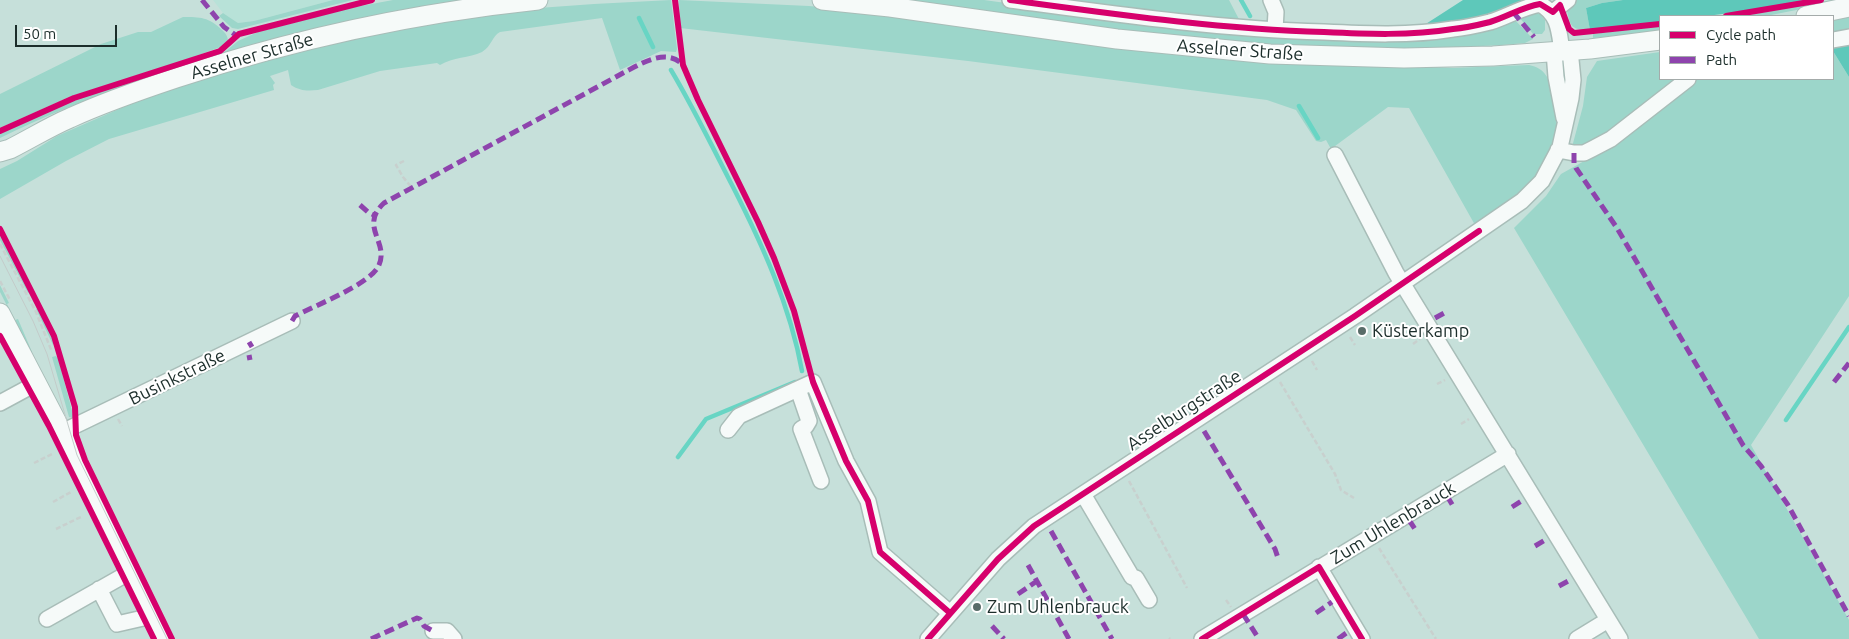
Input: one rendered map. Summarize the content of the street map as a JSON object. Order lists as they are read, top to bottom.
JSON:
{
  "streets": {
    "main road": ["Asselner Straße"],
    "street": ["Businkstraße", "Asselburgstraße", "Zum Uhlenbrauck"]
  },
  "crossings": [
    ["Asselner Straße", "Asselburgstraße"]
  ],
  "places": ["Küsterkamp", "Zum Uhlenbrauck"],
  "legend": ["Cycle path", "Path"],
  "scale_bar": "50 m"
}
